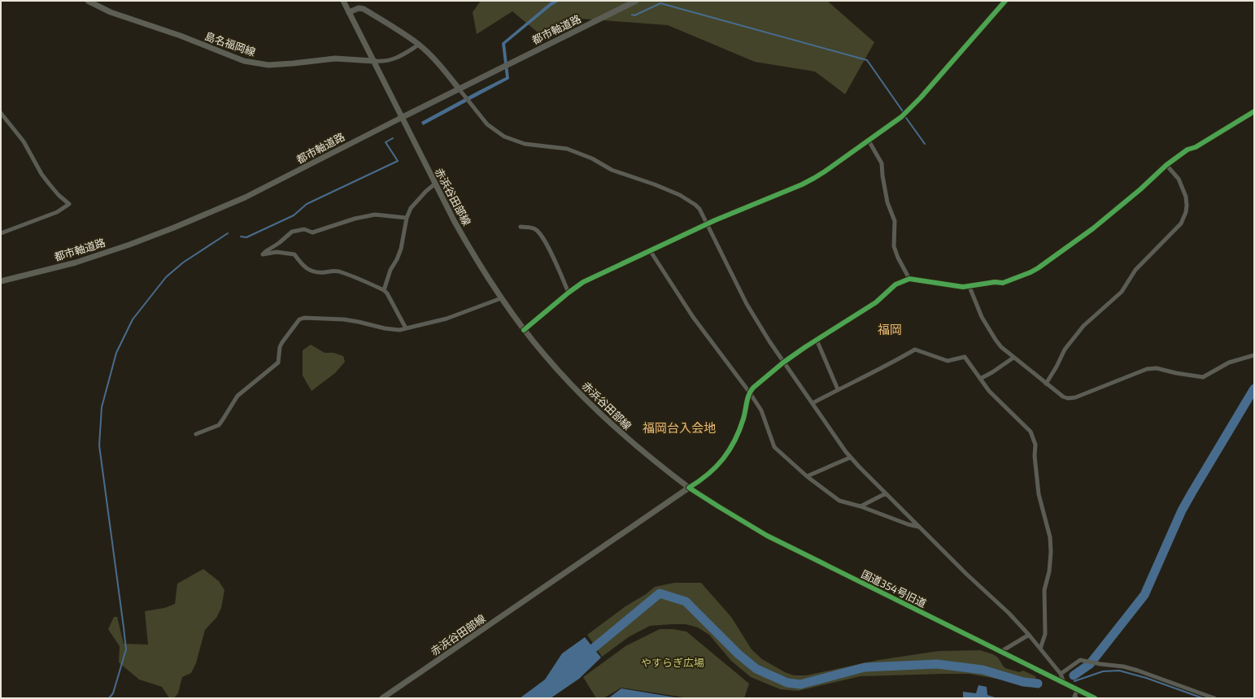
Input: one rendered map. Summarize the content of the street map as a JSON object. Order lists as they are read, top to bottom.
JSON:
{
  "streets": {
    "main road": ["都市軸道路", "島名福岡線", "赤浜谷田部線"],
    "street": ["国道354号旧道"]
  },
  "crossings": [
    ["都市軸道路", "赤浜谷田部線"],
    ["島名福岡線", "赤浜谷田部線"],
    ["赤浜谷田部線", "国道354号旧道"]
  ],
  "districts": ["福岡", "福岡台入会地"],
  "parks": ["やすらぎ広場"]
}
